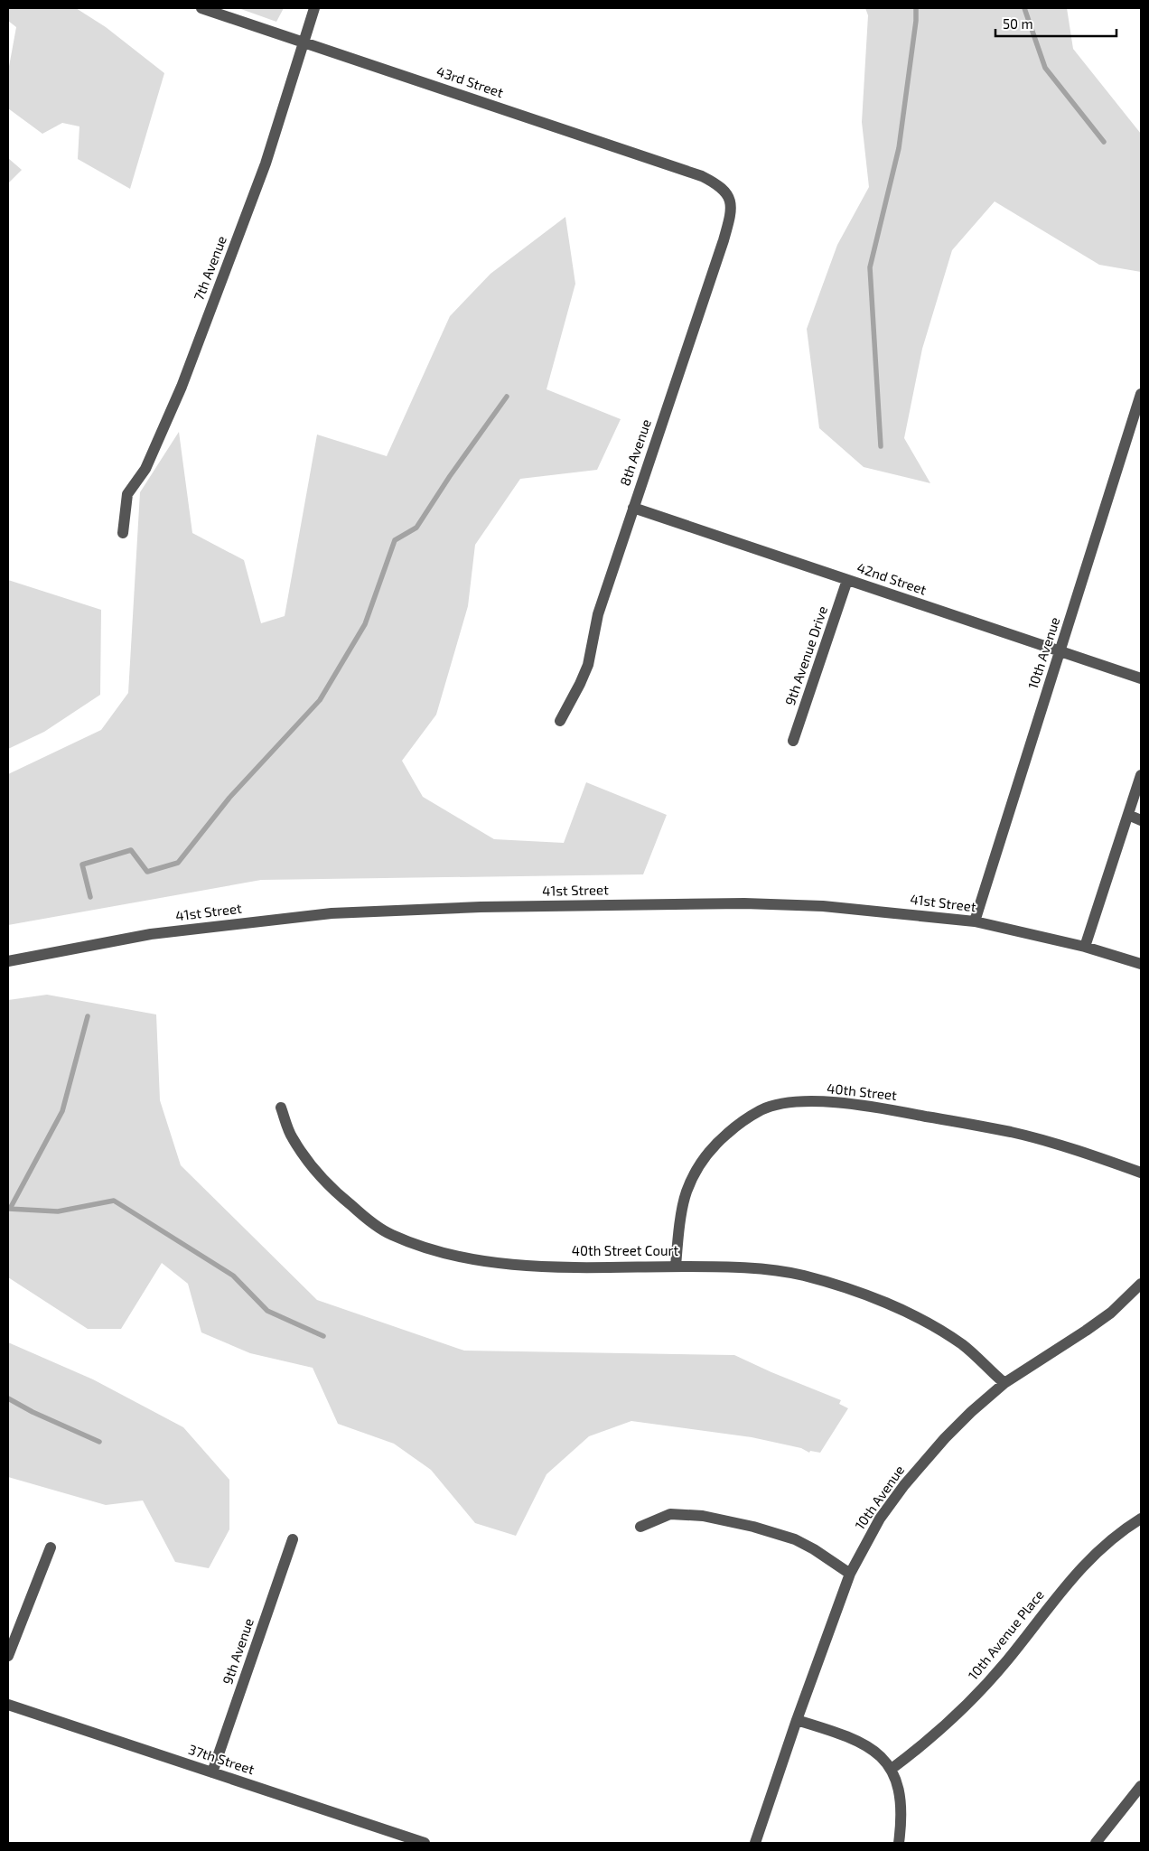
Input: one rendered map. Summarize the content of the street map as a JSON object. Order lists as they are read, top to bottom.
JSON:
{
  "streets": {
    "street": [
      "43rd Street",
      "7th Avenue",
      "8th Avenue",
      "42nd Street",
      "10th Avenue",
      "9th Avenue Drive",
      "41st Street",
      "40th Street",
      "40th Street Court",
      "10th Avenue Place",
      "9th Avenue",
      "37th Street"
    ]
  },
  "crossings": [
    ["43rd Street", "7th Avenue"],
    ["43rd Street", "8th Avenue"],
    ["8th Avenue", "42nd Street"],
    ["42nd Street", "10th Avenue"],
    ["42nd Street", "9th Avenue Drive"],
    ["10th Avenue", "41st Street"],
    ["10th Avenue", "40th Street Court"],
    ["40th Street", "40th Street Court"],
    ["9th Avenue", "37th Street"]
  ],
  "scale_bar": "50 m"
}
